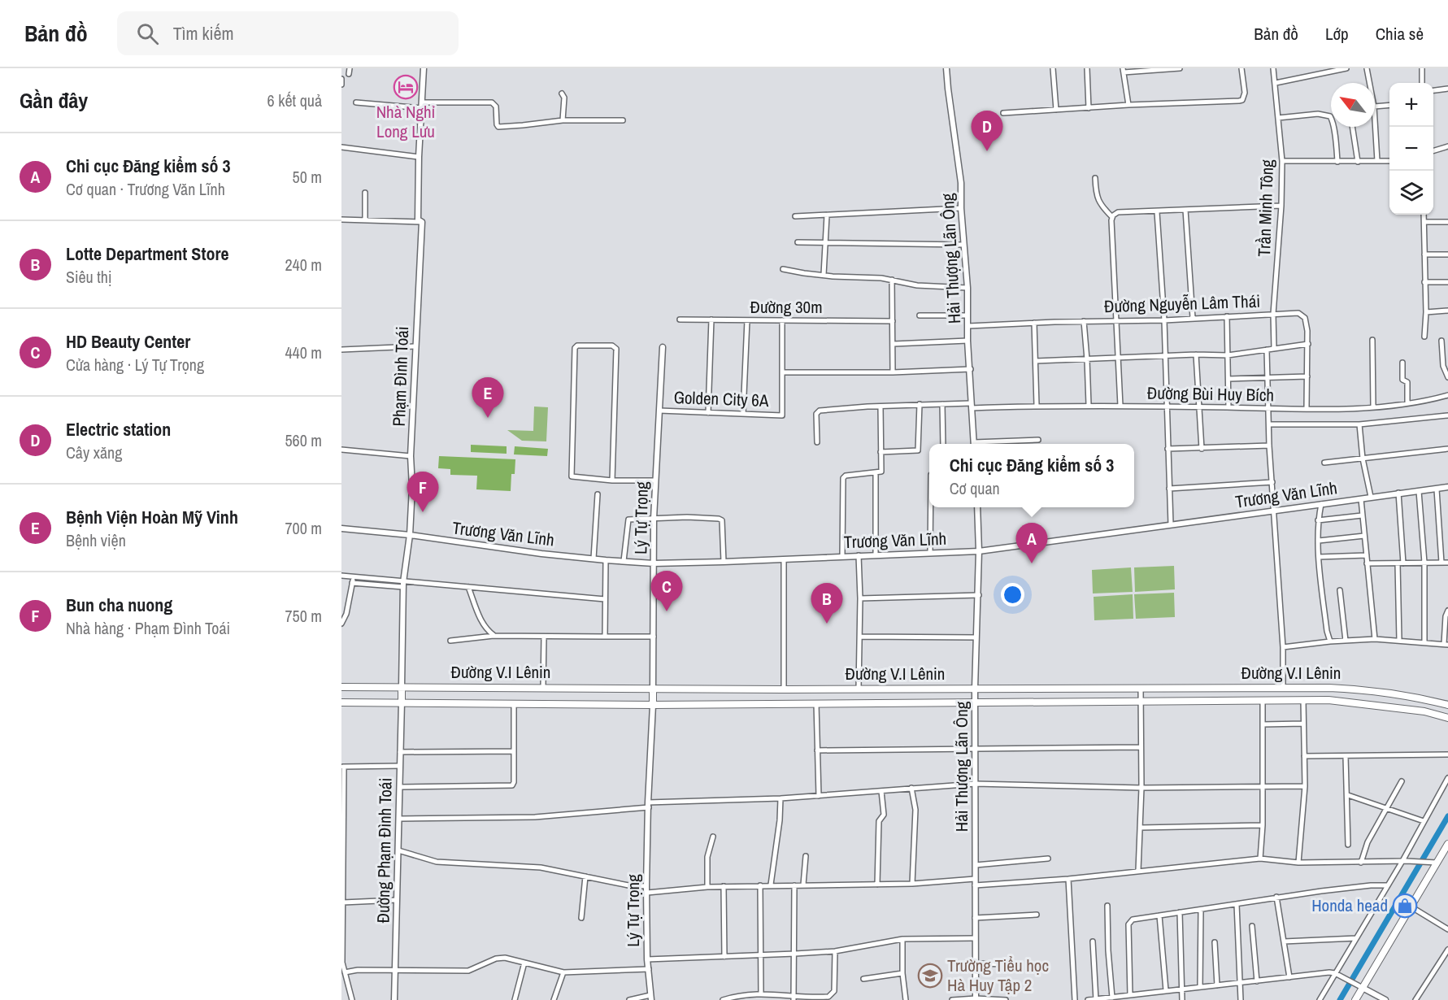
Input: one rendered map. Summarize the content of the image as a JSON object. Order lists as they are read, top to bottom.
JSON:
{
  "streets": {
    "main road": ["Đường V.I Lênin"],
    "street": [
      "Trần Minh Tông",
      "Hải Thượng Lãn Ông",
      "Đường Nguyễn Lâm Thái",
      "Đường 30m",
      "Phạm Đình Toái",
      "Đường Bùi Huy Bích",
      "Golden City 6A",
      "Trương Văn Lĩnh",
      "Lý Tự Trọng",
      "Đường Phạm Đình Toái"
    ]
  },
  "crossings": [
    ["Trần Minh Tông", "Đường Nguyễn Lâm Thái"],
    ["Hải Thượng Lãn Ông", "Đường Nguyễn Lâm Thái"],
    ["Hải Thượng Lãn Ông", "Đường Bùi Huy Bích"],
    ["Hải Thượng Lãn Ông", "Trương Văn Lĩnh"],
    ["Hải Thượng Lãn Ông", "Đường V.I Lênin"],
    ["Đường Nguyễn Lâm Thái", "Đường Bùi Huy Bích"],
    ["Phạm Đình Toái", "Trương Văn Lĩnh"],
    ["Phạm Đình Toái", "Đường V.I Lênin"],
    ["Golden City 6A", "Lý Tự Trọng"],
    ["Trương Văn Lĩnh", "Lý Tự Trọng"],
    ["Lý Tự Trọng", "Đường V.I Lênin"],
    ["Đường V.I Lênin", "Đường Phạm Đình Toái"]
  ],
  "places": {
    "hotel": ["Nhà Nghỉ Long Lưu"],
    "shop": ["Honda head"],
    "school or university": ["Trường Tiểu học Hà Huy Tập 2"]
  },
  "north": "top left",
  "page": {
    "header": "Bản đồ",
    "search": "Tìm kiếm",
    "nav": ["Bản đồ", "Lớp", "Chia sẻ"],
    "heading": ["Gần đây", "6 kết quả"],
    "map_buttons": ["+", "−"],
    "pins": [
      "D",
      "E",
      "F",
      "A",
      "C",
      "B"
    ],
    "list": [
      {
        "mark": "A",
        "name": "Chi cục Đăng kiểm số 3",
        "note": "Cơ quan · Trương Văn Lĩnh",
        "value": "50 m"
      },
      {
        "mark": "B",
        "name": "Lotte Department Store",
        "note": "Siêu thị",
        "value": "240 m"
      },
      {
        "mark": "C",
        "name": "HD Beauty Center",
        "note": "Cửa hàng · Lý Tự Trọng",
        "value": "440 m"
      },
      {
        "mark": "D",
        "name": "Electric station",
        "note": "Cây xăng",
        "value": "560 m"
      },
      {
        "mark": "E",
        "name": "Bệnh Viện Hoàn Mỹ Vinh",
        "note": "Bệnh viện",
        "value": "700 m"
      },
      {
        "mark": "F",
        "name": "Bun cha nuong",
        "note": "Nhà hàng · Phạm Đình Toái",
        "value": "750 m"
      }
    ],
    "popup": ["Chi cục Đăng kiểm số 3", "Cơ quan"]
  }
}
